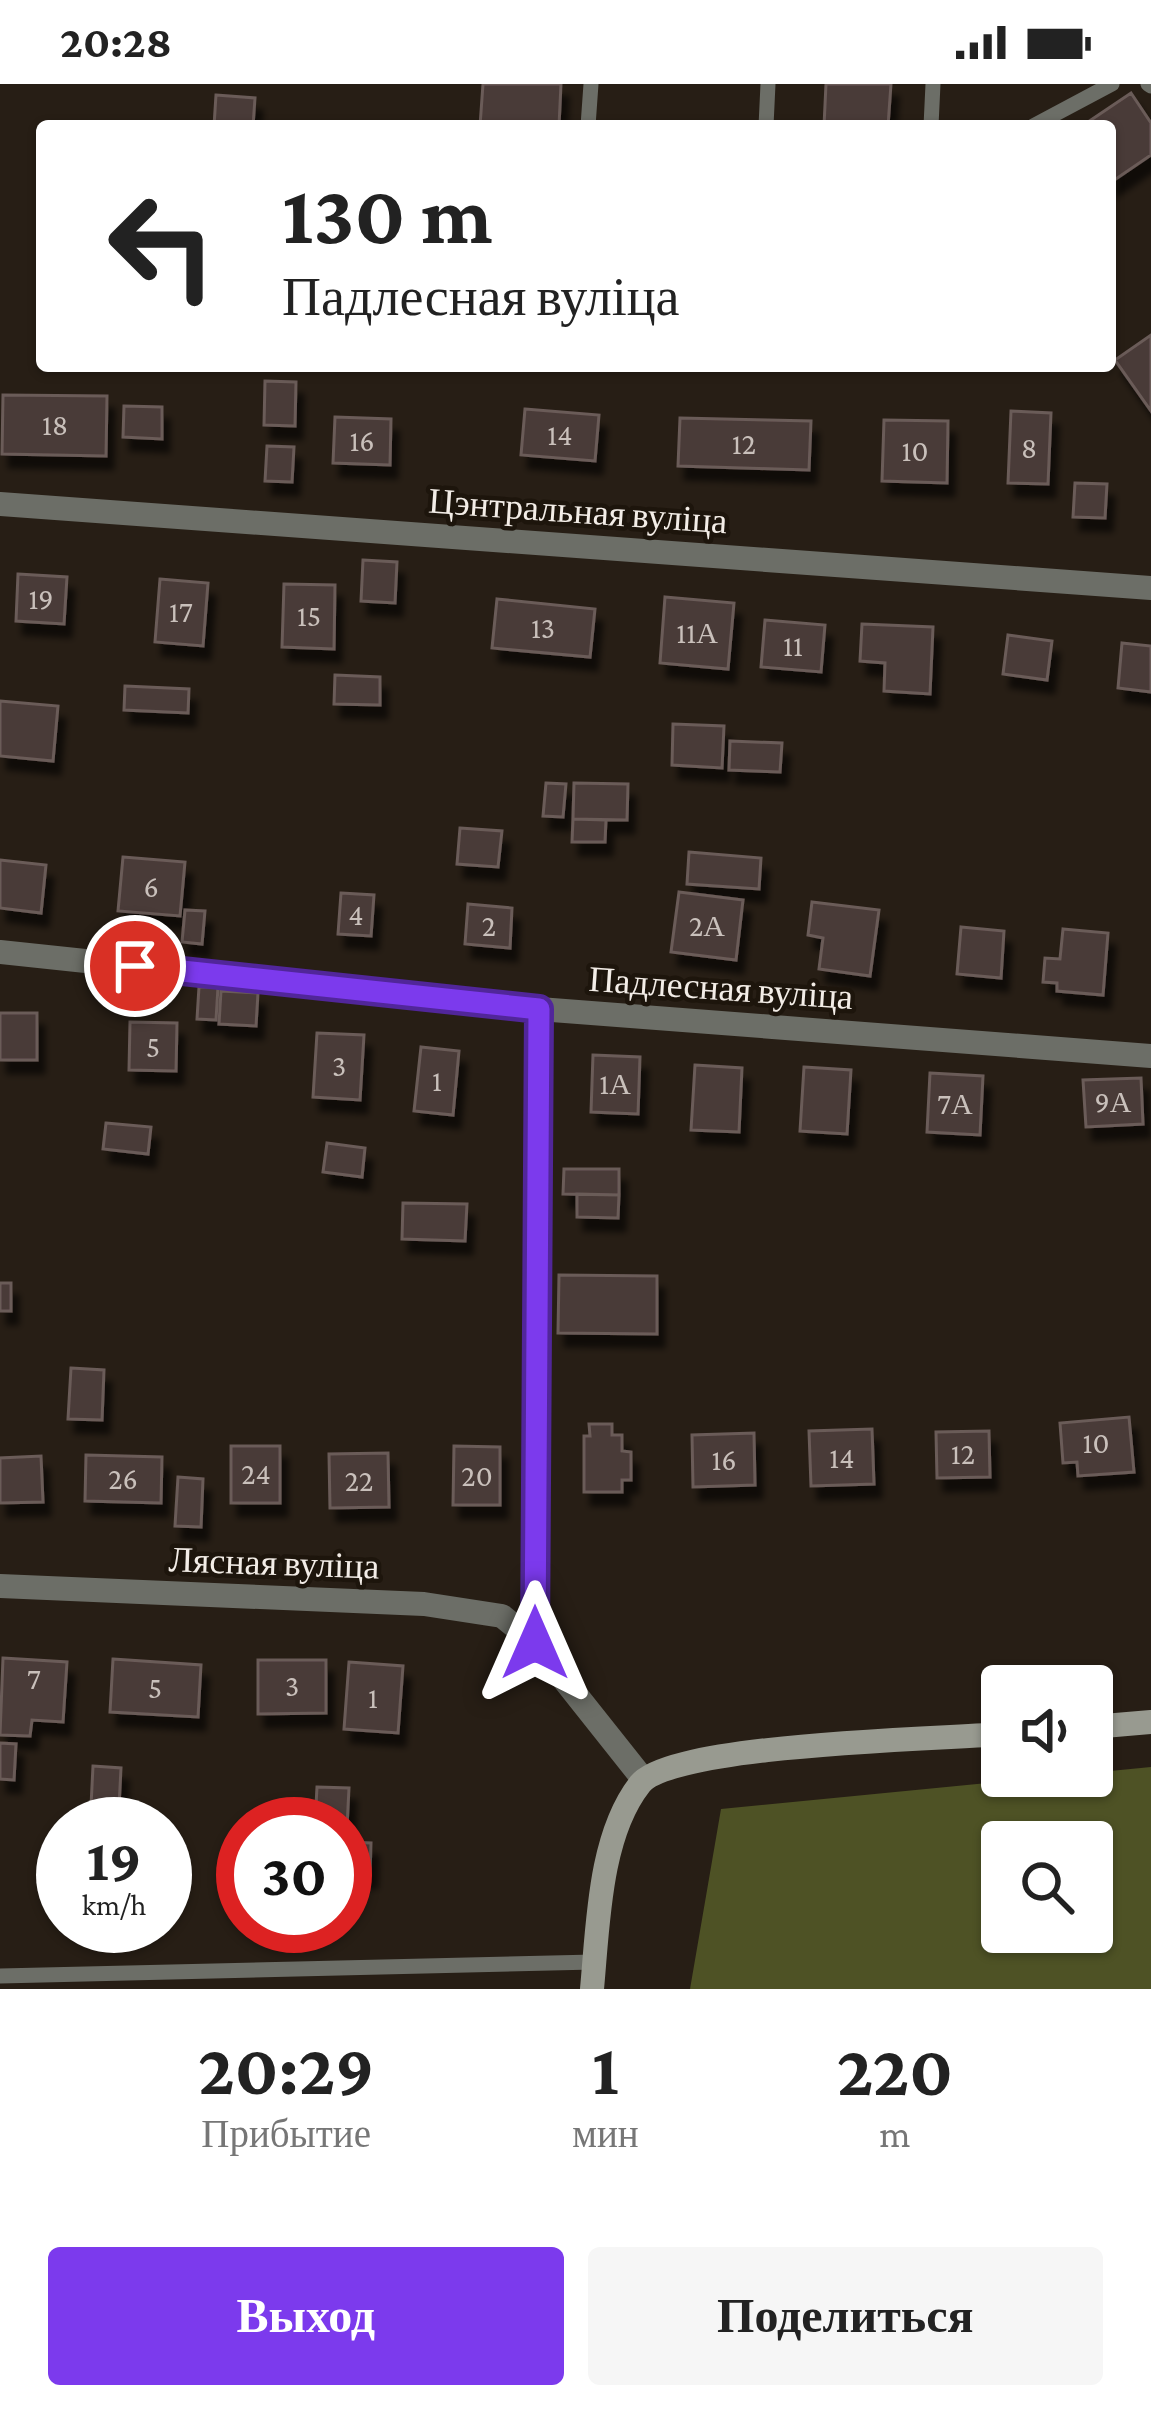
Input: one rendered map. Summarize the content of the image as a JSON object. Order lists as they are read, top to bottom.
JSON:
{
  "streets": {
    "street": ["Цэнтральная вуліца", "Падлесная вуліца", "Лясная вуліца"]
  },
  "house_numbers": [
    "18",
    "14",
    "16",
    "12",
    "8",
    "10",
    "19",
    "17",
    "15",
    "13",
    "11А",
    "11",
    "6",
    "4",
    "2",
    "2А",
    "5",
    "3",
    "1",
    "1А",
    "9А",
    "7А",
    "10",
    "12",
    "14",
    "16",
    "24",
    "20",
    "26",
    "22",
    "7",
    "3",
    "5",
    "1"
  ],
  "page": {
    "status": "20:28",
    "turn": ["130 m", "Падлесная вуліца"],
    "speed": "19 km/h",
    "limit": "30",
    "eta": [
      "20:29",
      "Прибытие",
      "1",
      "мин",
      "220",
      "m"
    ],
    "buttons": ["Выход", "Поделиться"]
  }
}
